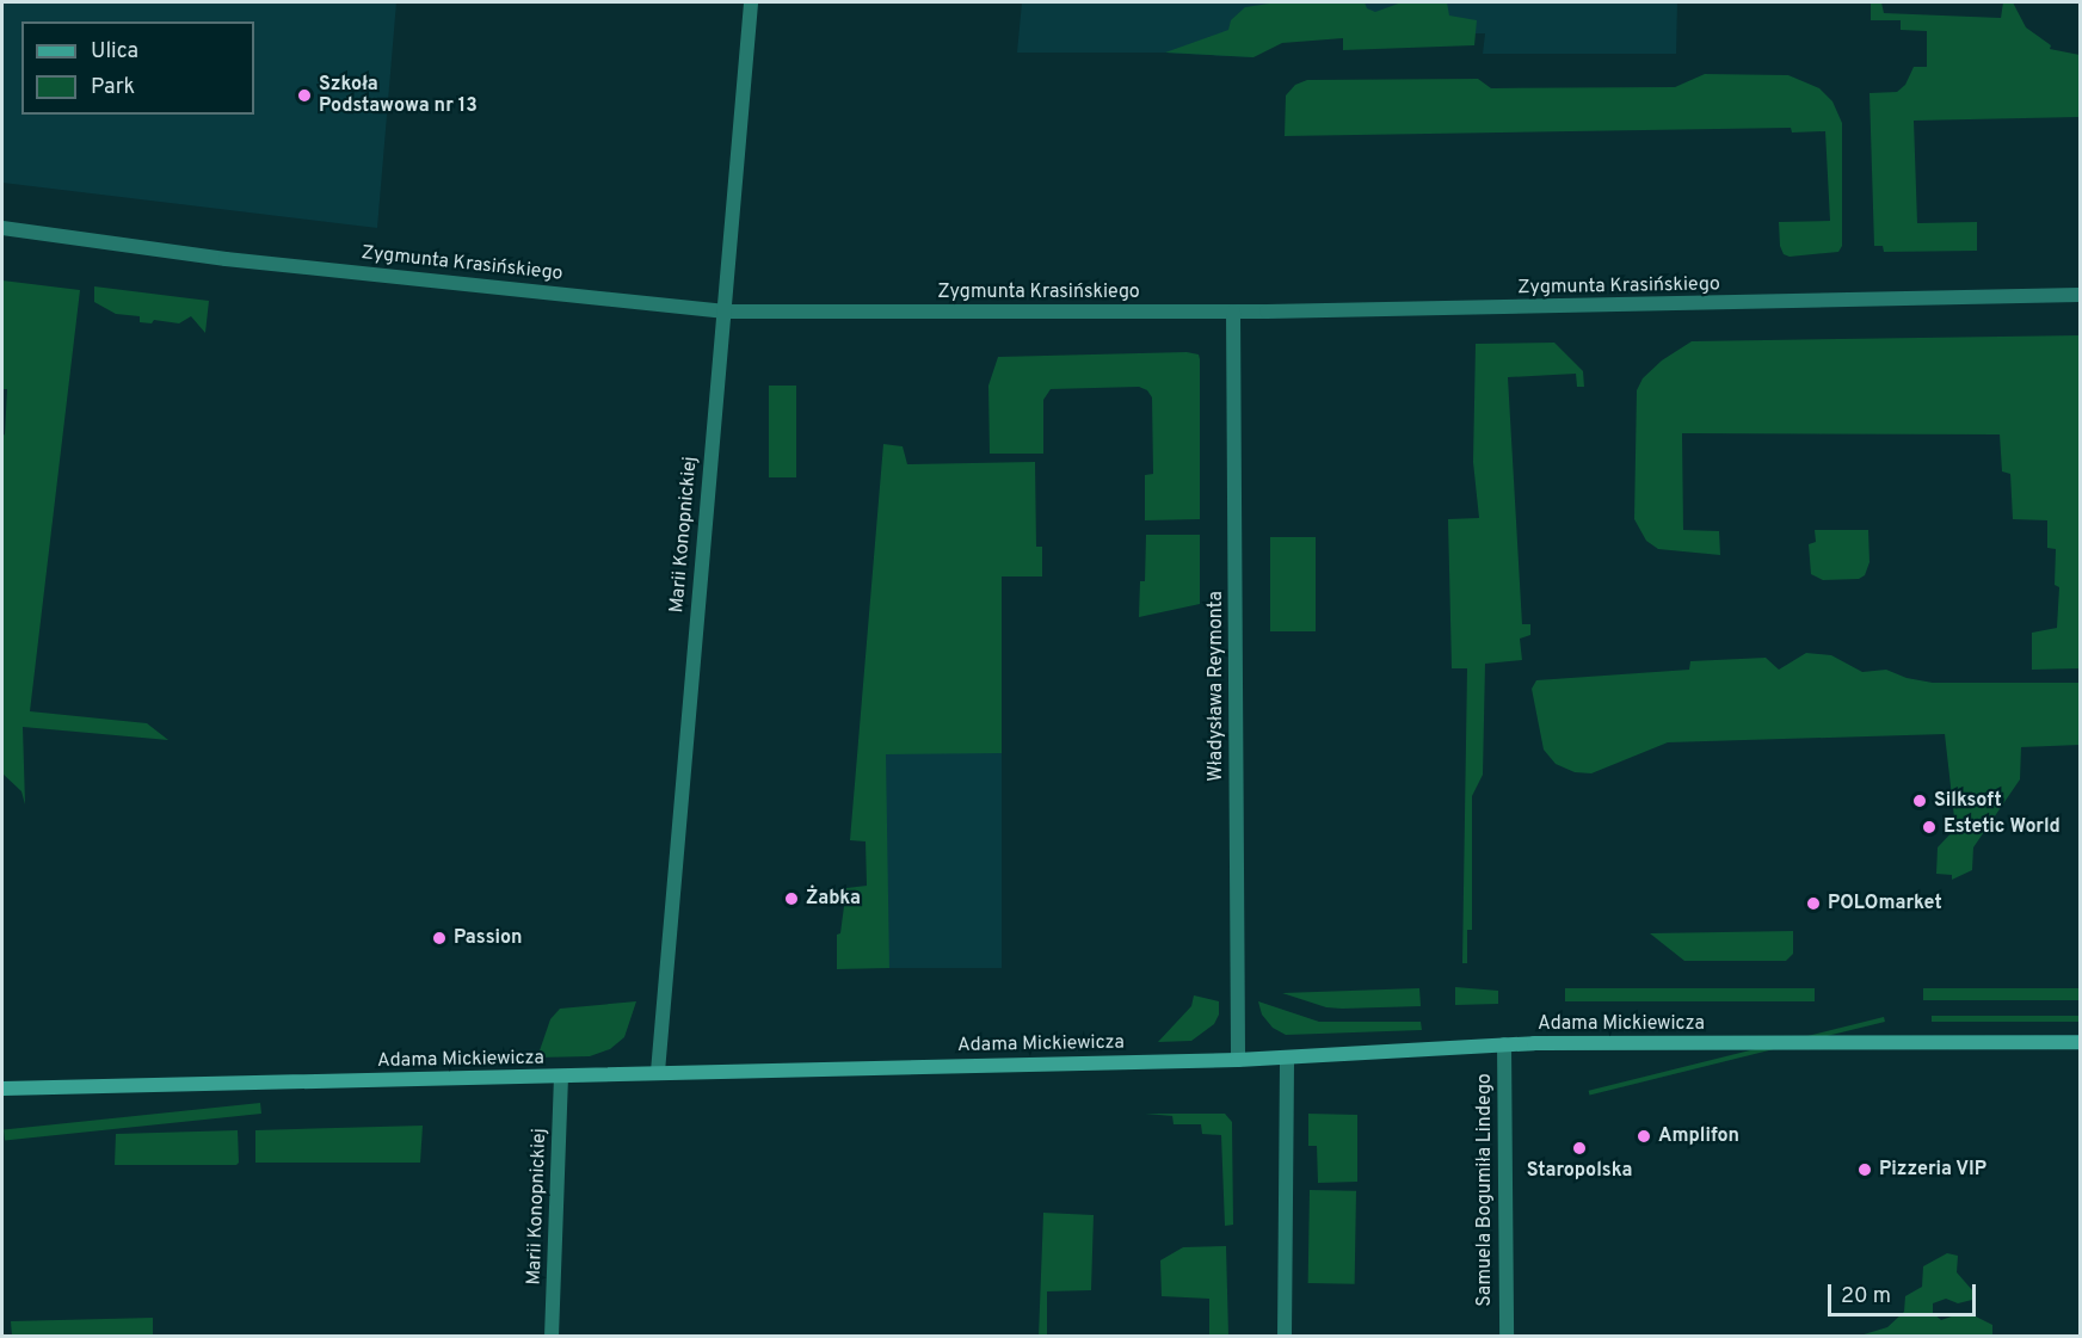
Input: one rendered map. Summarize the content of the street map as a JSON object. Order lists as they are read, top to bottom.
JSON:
{
  "streets": {
    "street": [
      "Zygmunta Krasińskiego",
      "Marii Konopnickiej",
      "Władysława Reymonta",
      "Adama Mickiewicza",
      "Samuela Bogumiła Lindego"
    ]
  },
  "crossings": [
    ["Zygmunta Krasińskiego", "Marii Konopnickiej"],
    ["Zygmunta Krasińskiego", "Władysława Reymonta"],
    ["Marii Konopnickiej", "Adama Mickiewicza"],
    ["Władysława Reymonta", "Adama Mickiewicza"],
    ["Adama Mickiewicza", "Samuela Bogumiła Lindego"]
  ],
  "places": [
    "Szkoła Podstawowa nr 13",
    "Silksoft",
    "Estetic World",
    "Żabka",
    "POLOmarket",
    "Passion",
    "Amplifon",
    "Staropolska",
    "Pizzeria VIP"
  ],
  "legend": ["Ulica", "Park"],
  "scale_bar": "20 m"
}
